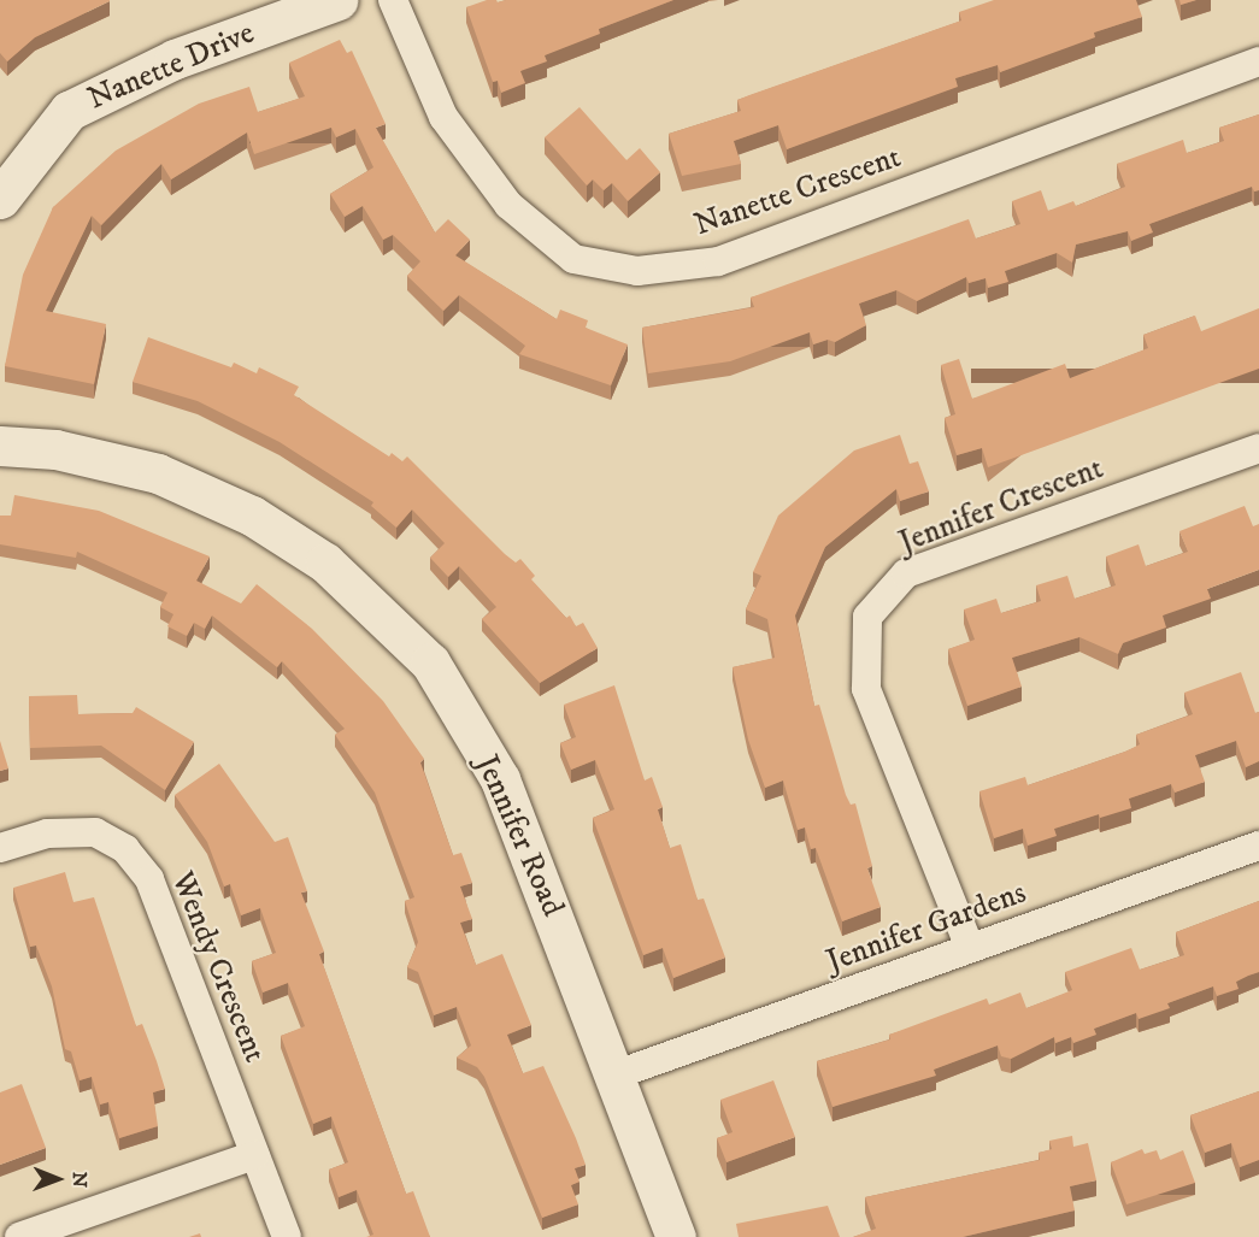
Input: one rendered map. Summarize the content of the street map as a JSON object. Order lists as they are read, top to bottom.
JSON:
{
  "streets": {
    "street": [
      "Nanette Drive",
      "Nanette Crescent",
      "Jennifer Crescent",
      "Jennifer Road",
      "Jennifer Gardens",
      "Wendy Crescent"
    ]
  },
  "crossings": [
    ["Jennifer Crescent", "Jennifer Gardens"],
    ["Jennifer Road", "Jennifer Gardens"]
  ],
  "north": "right"
}
